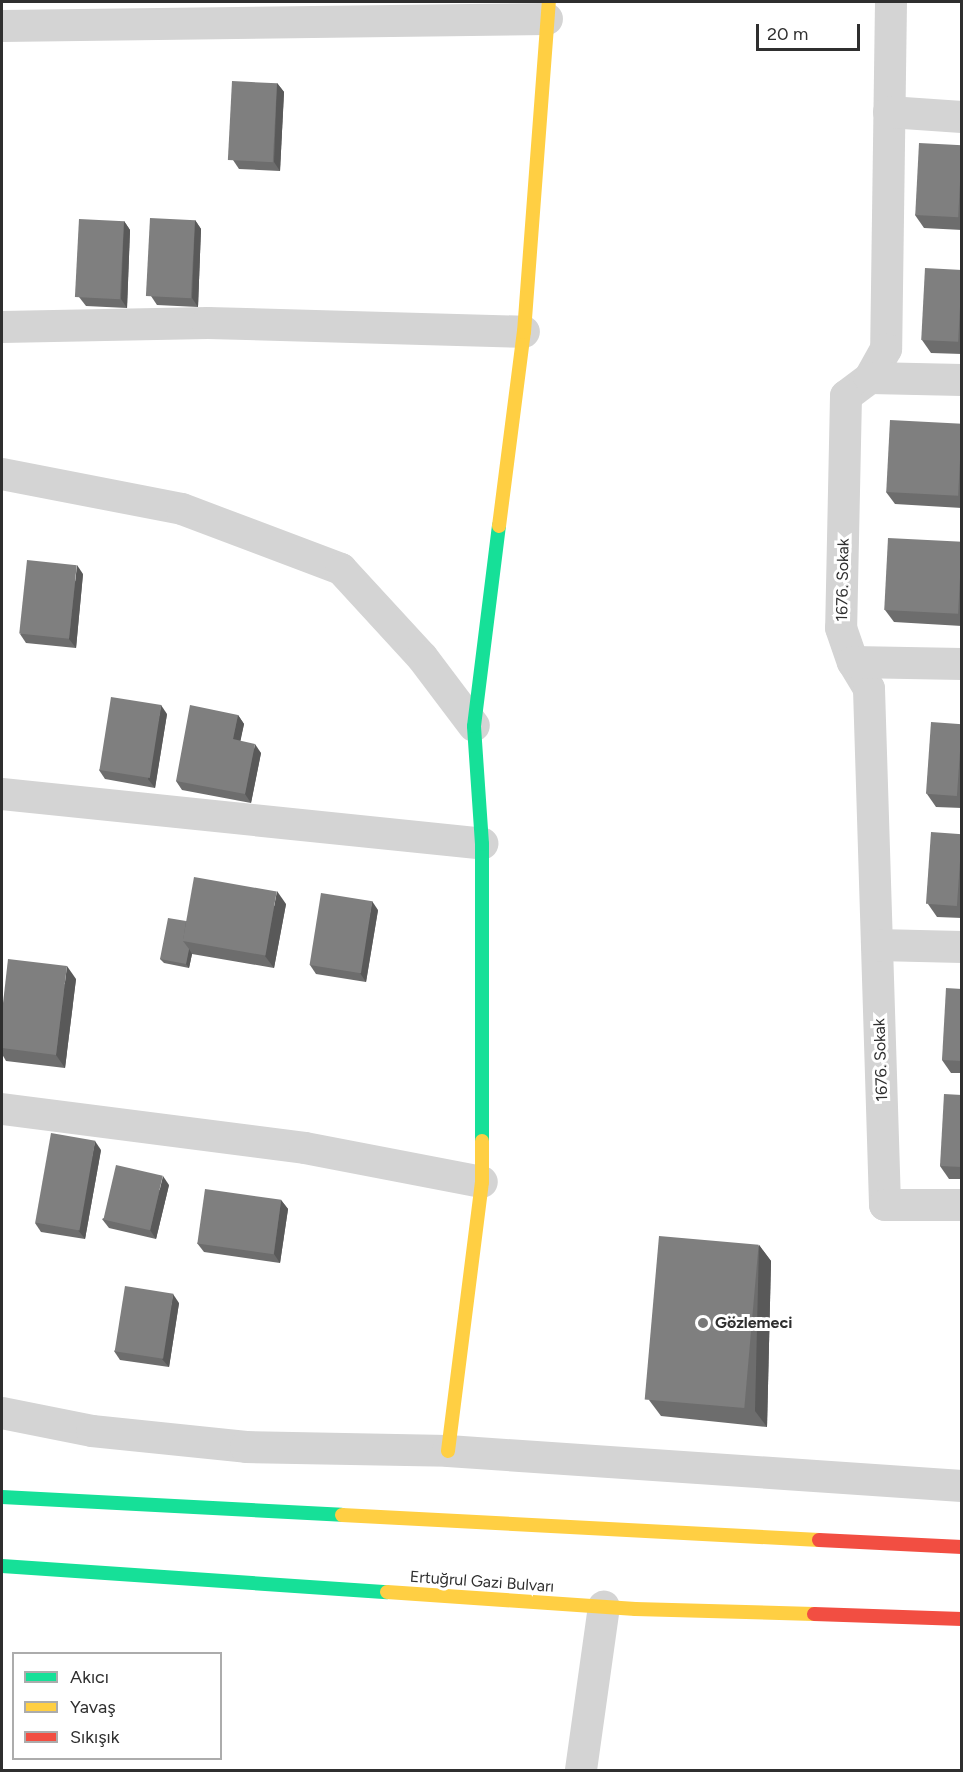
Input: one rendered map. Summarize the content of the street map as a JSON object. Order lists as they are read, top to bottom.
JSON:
{
  "streets": {
    "main road": ["Ertuğrul Gazi Bulvarı"],
    "street": ["1676. Sokak"]
  },
  "places": ["Gözlemeci"],
  "legend": ["Akıcı", "Yavaş", "Sıkışık"],
  "scale_bar": "20 m"
}
